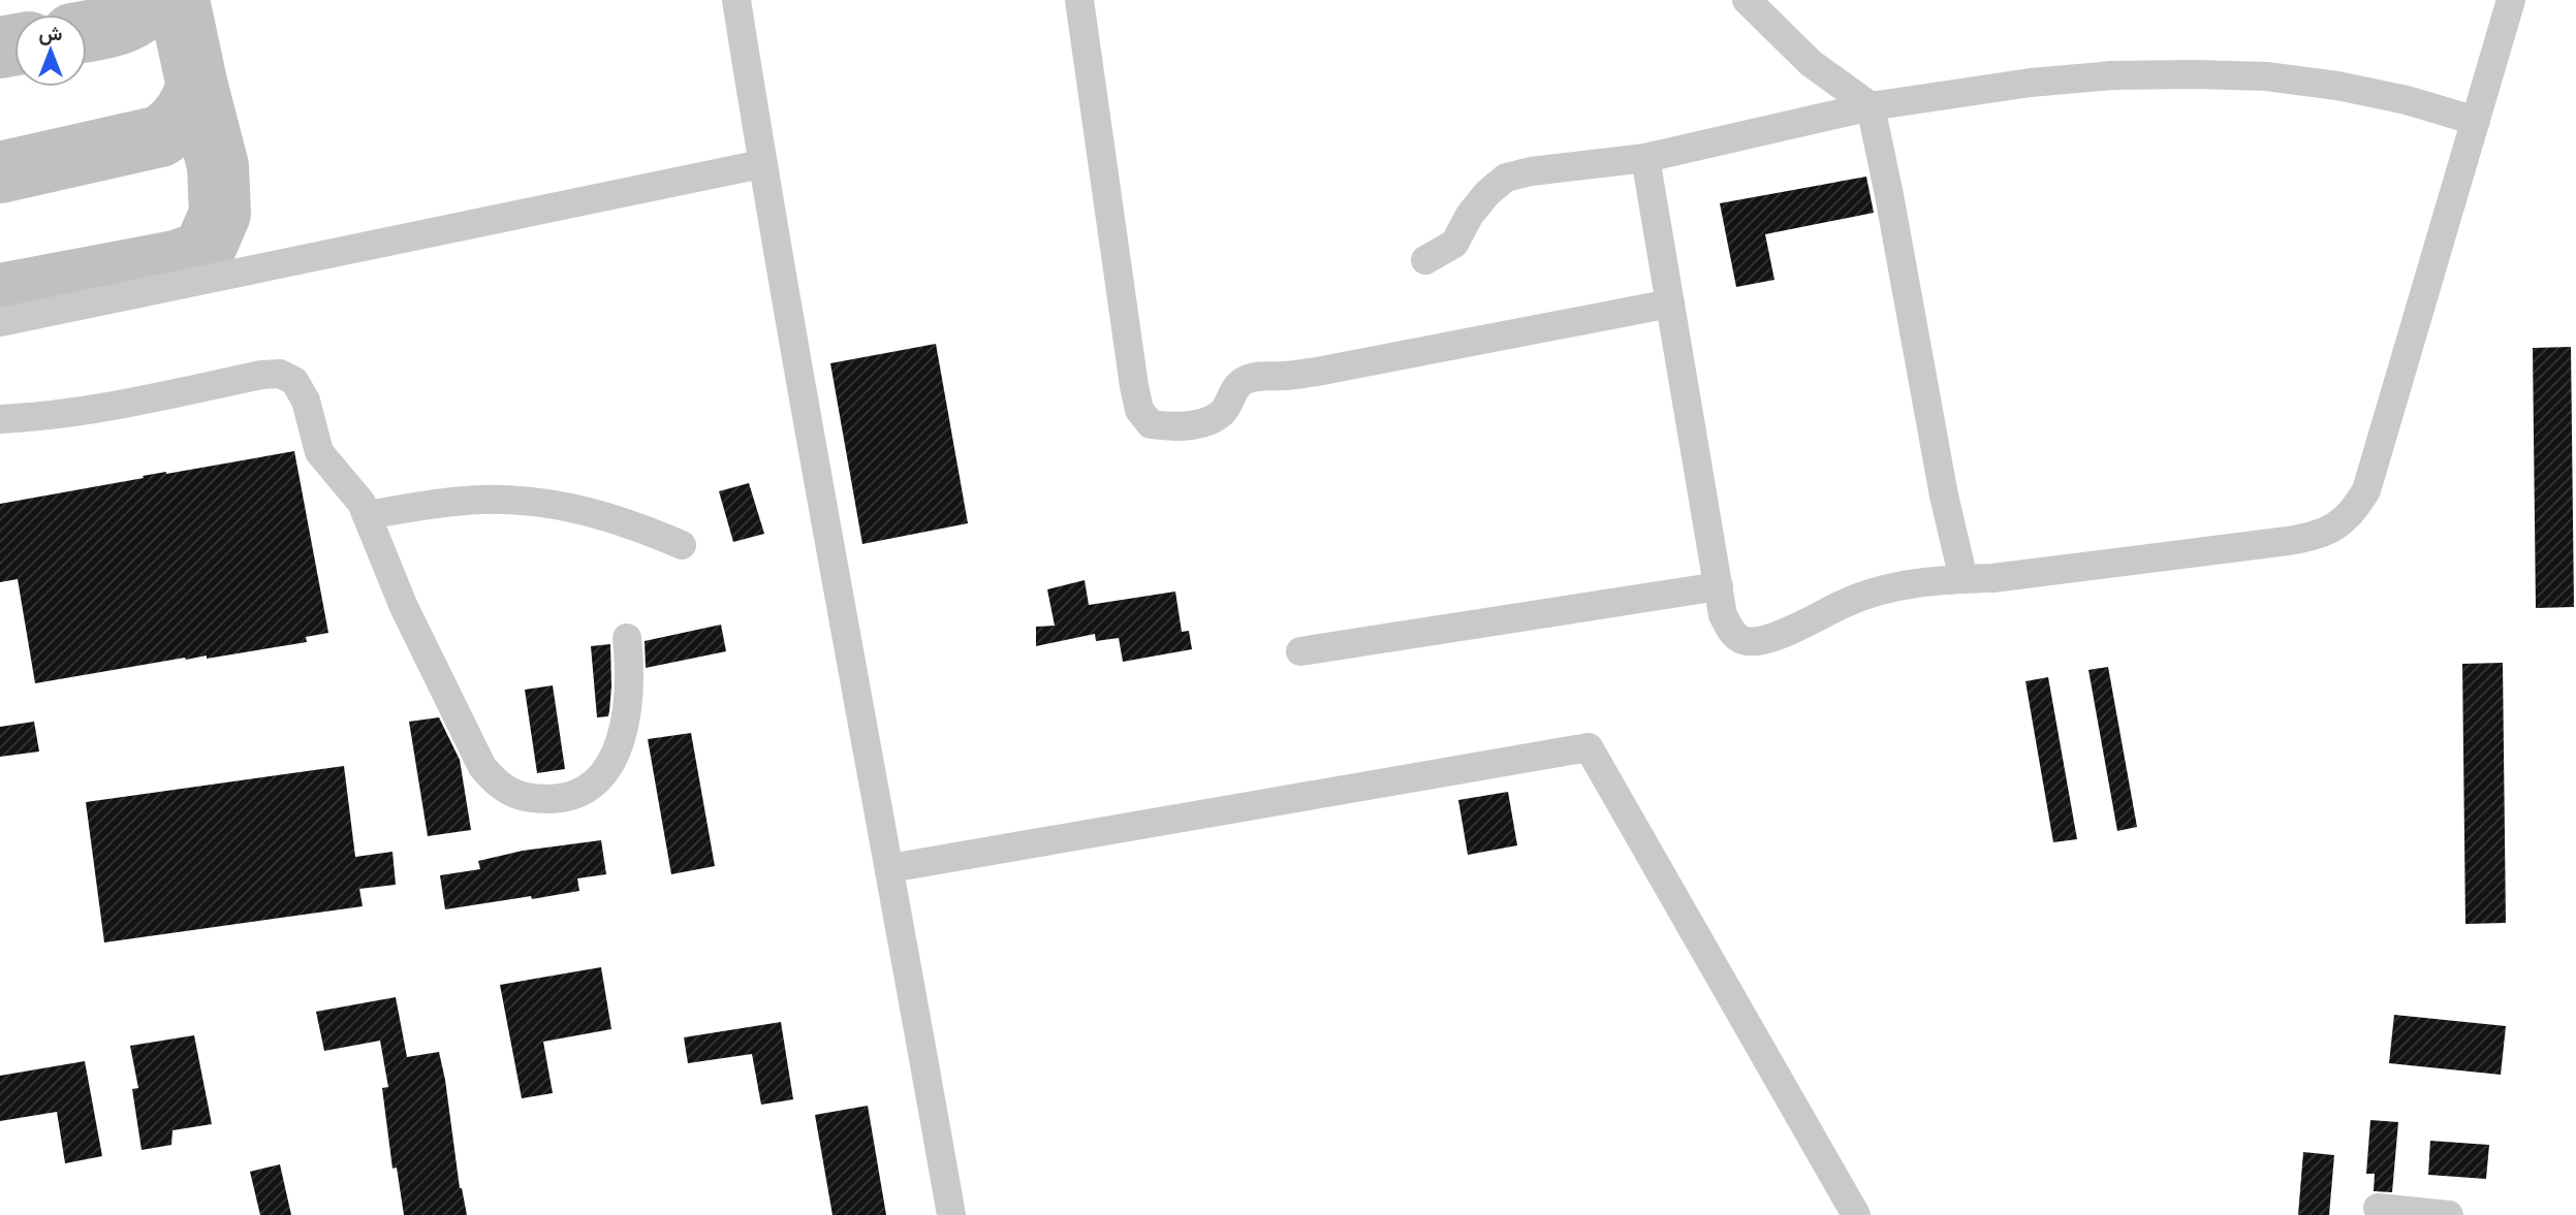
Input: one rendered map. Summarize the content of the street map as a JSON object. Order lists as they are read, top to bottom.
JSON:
{
  "north": "top"
}
